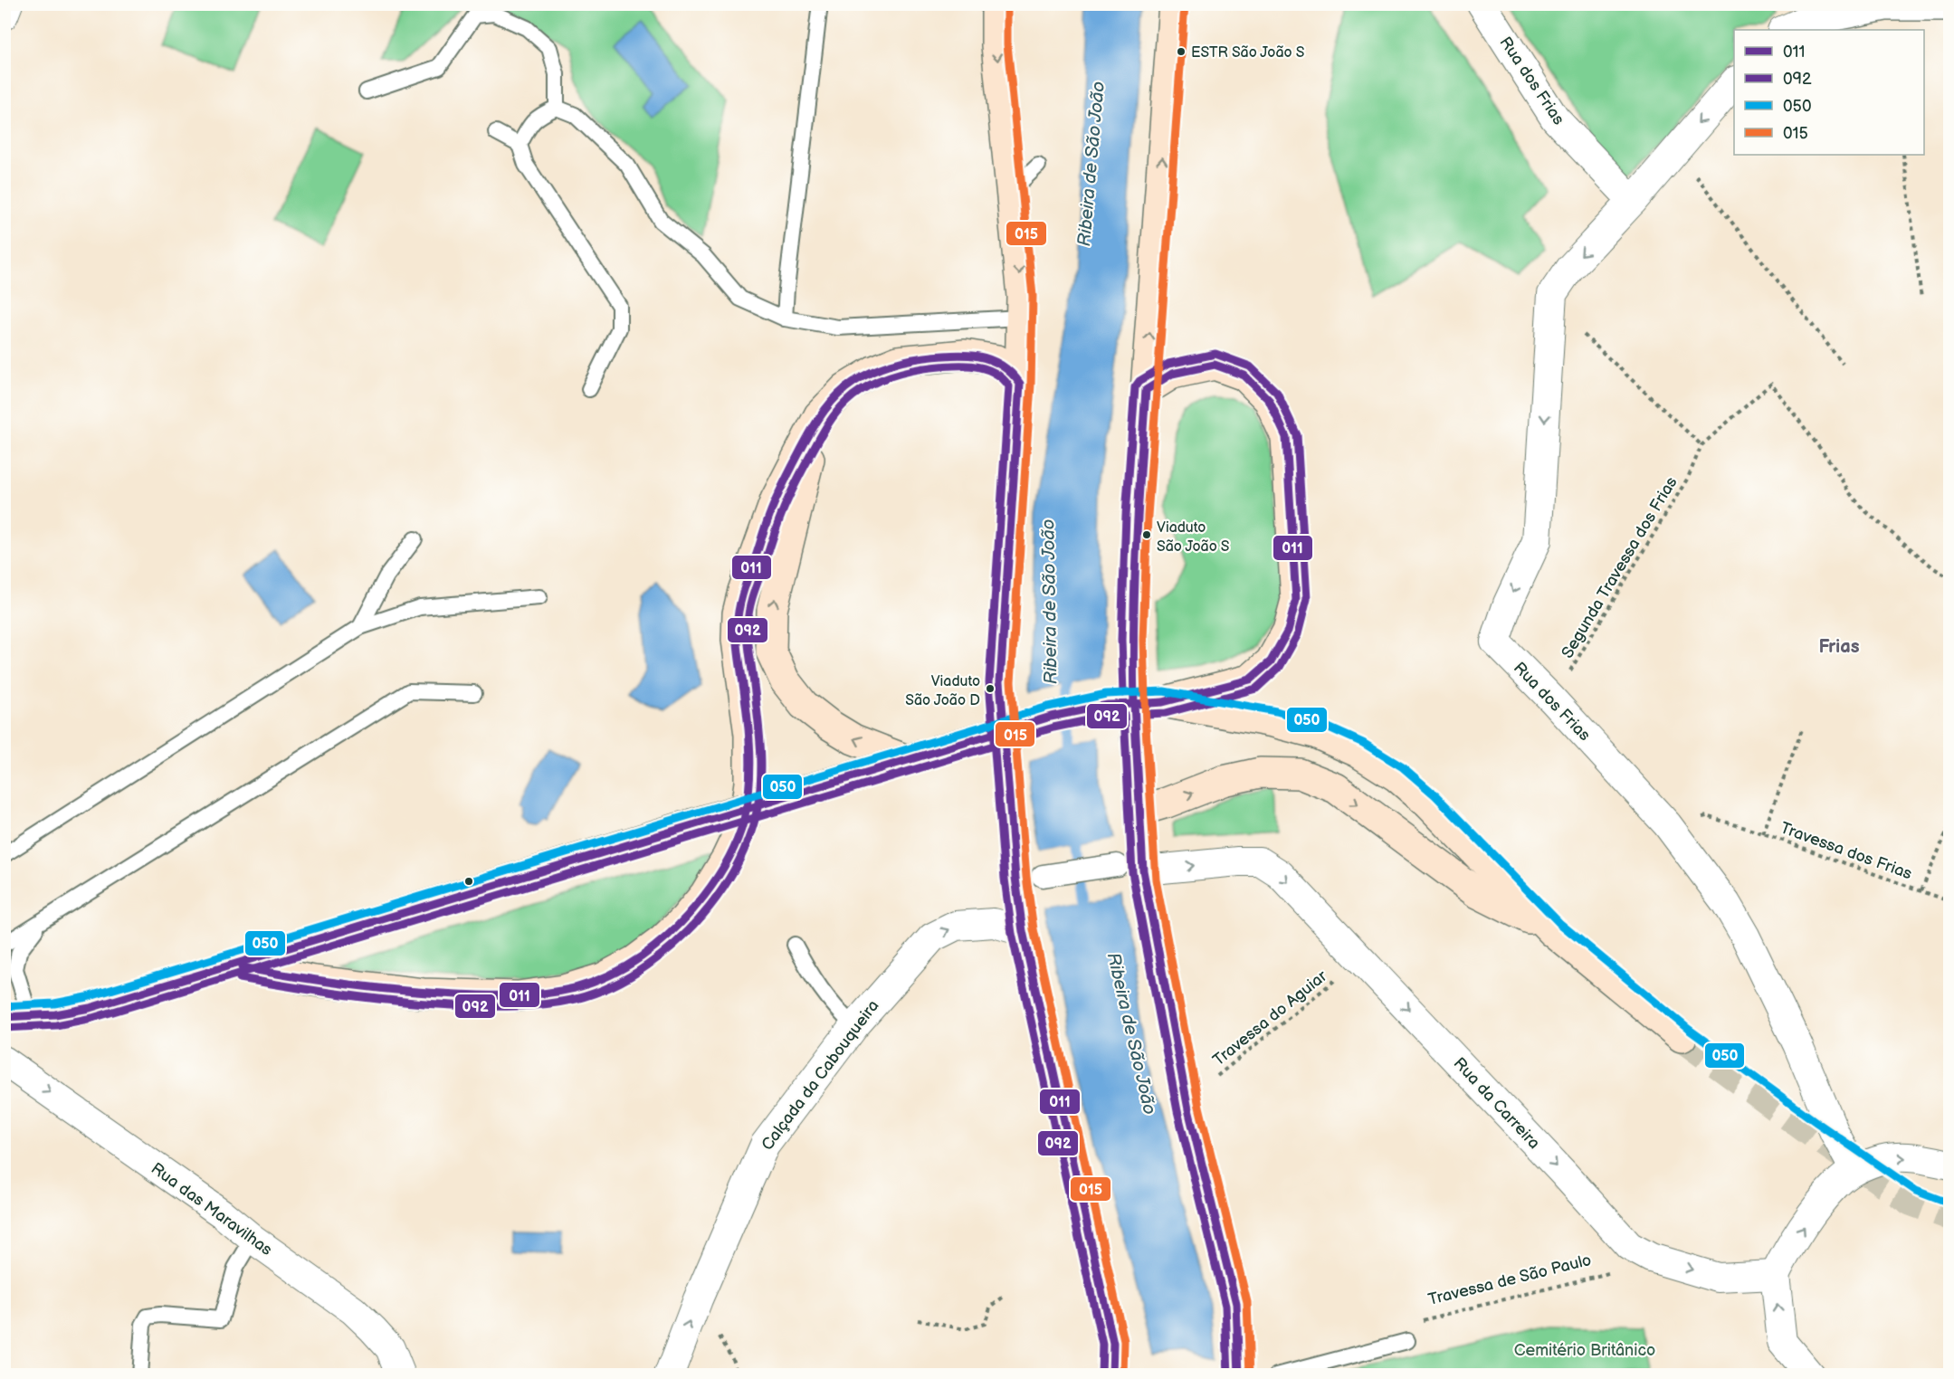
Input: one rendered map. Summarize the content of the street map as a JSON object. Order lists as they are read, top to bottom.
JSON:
{
  "streets": {
    "street": [
      "Rua dos Frias",
      "Calçada da Cabouqueira",
      "Rua da Carreira",
      "Rua das Maravilhas"
    ],
    "path": [
      "Segunda Travessa dos Frias",
      "Travessa dos Frias",
      "Travessa do Aguiar",
      "Travessa de São Paulo"
    ]
  },
  "crossings": [
    ["Rua dos Frias", "Segunda Travessa dos Frias"],
    ["Rua dos Frias", "Travessa dos Frias"]
  ],
  "one_way": [
    "Rua dos Frias",
    "Calçada da Cabouqueira",
    "Rua da Carreira",
    "Rua das Maravilhas"
  ],
  "districts": ["Frias"],
  "water": ["Ribeira de São João"],
  "parks": ["Cemitério Britânico"],
  "places": ["ESTR São João S", "Viaduto São João S", "Viaduto São João D"],
  "lines": [
    "transit line 015",
    "transit line 092",
    "transit line 011",
    "transit line 050"
  ],
  "legend": [
    "011",
    "092",
    "050",
    "015"
  ]
}
